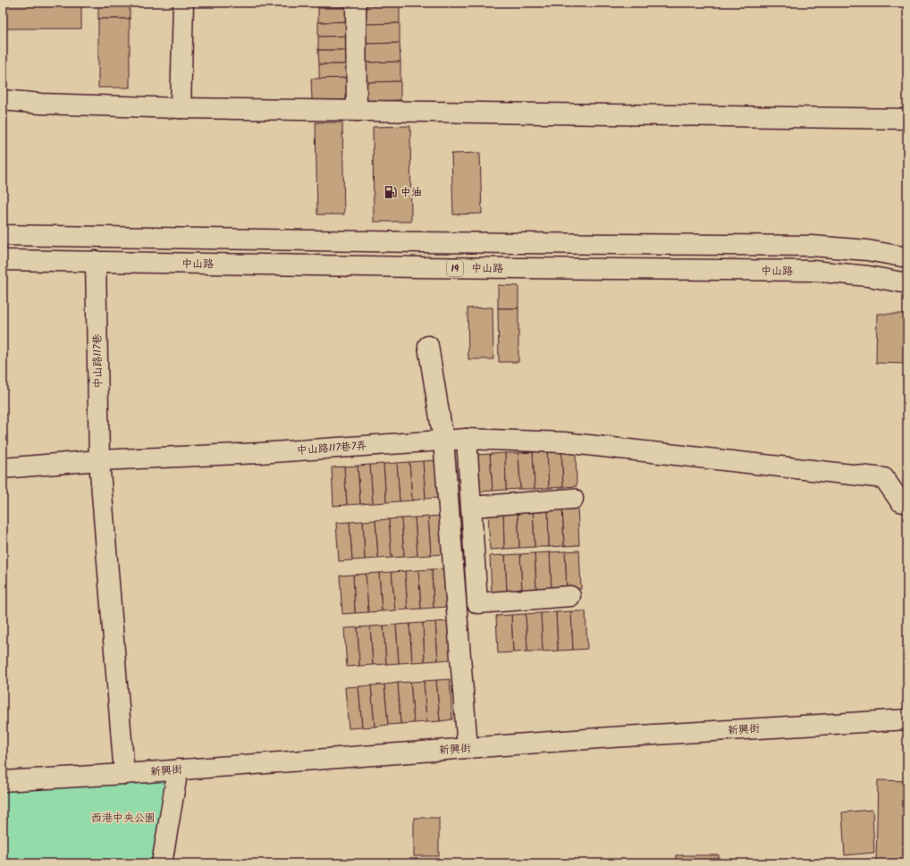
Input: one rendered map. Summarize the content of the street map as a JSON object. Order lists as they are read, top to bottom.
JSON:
{
  "streets": {
    "main road": [
      "中山路",
      "19",
      "中山路117巷",
      "中山路117巷7弄",
      "新興街"
    ]
  },
  "crossings": [
    ["中山路", "中山路117巷"],
    ["中山路117巷", "中山路117巷7弄"],
    ["中山路117巷", "新興街"]
  ],
  "parks": ["西港中央公園"],
  "places": {
    "fuel station": ["中油"]
  }
}
